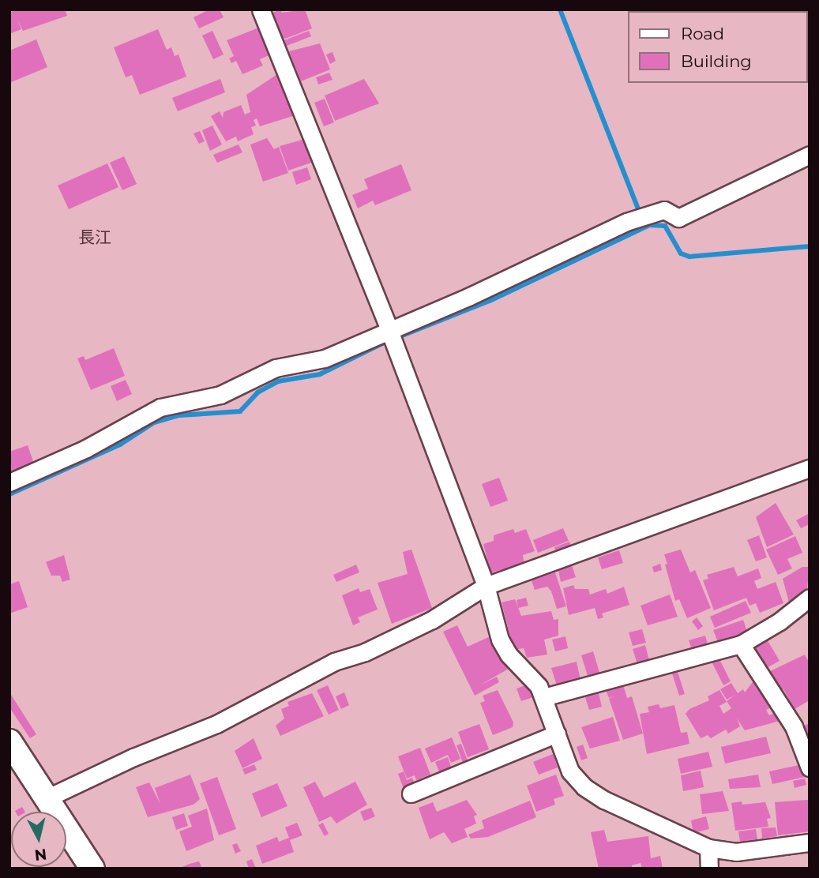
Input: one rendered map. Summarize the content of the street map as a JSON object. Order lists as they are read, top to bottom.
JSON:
{
  "districts": ["長江"],
  "legend": ["Road", "Building"],
  "north": "bottom"
}
